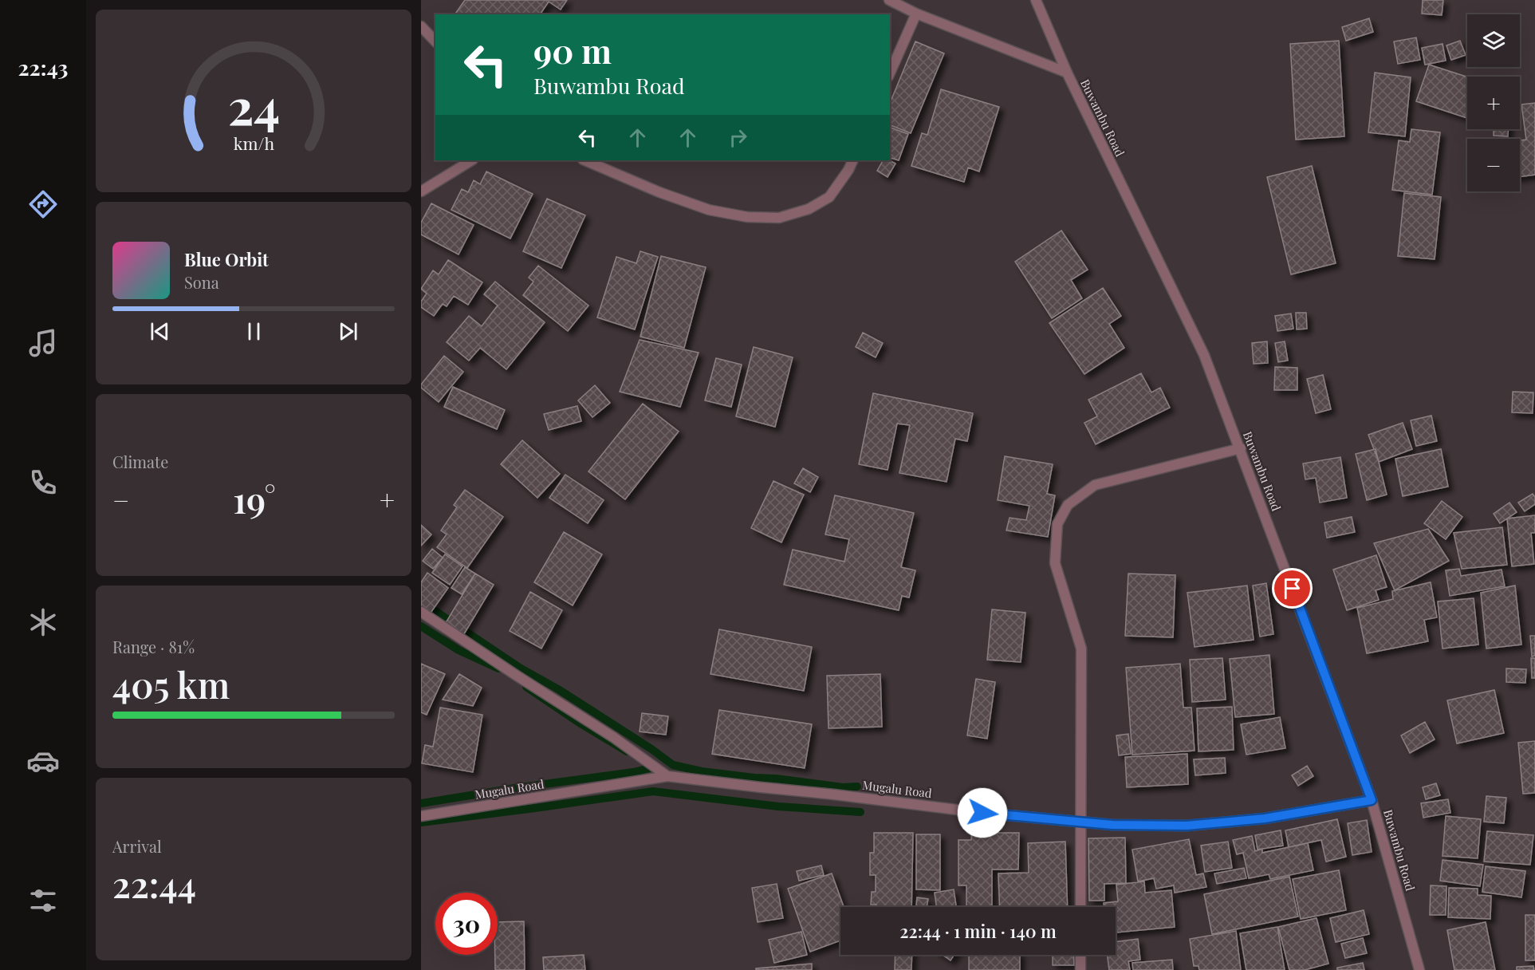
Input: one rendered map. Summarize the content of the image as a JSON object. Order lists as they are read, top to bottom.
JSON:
{
  "streets": {
    "street": ["Buwambu Road", "Mugalu Road"]
  },
  "crossings": [
    ["Buwambu Road", "Mugalu Road"]
  ],
  "page": {
    "tabs": "22:43",
    "map_buttons": ["+", "−"],
    "turn": ["90 m", "Buwambu Road"],
    "song": ["Blue Orbit", "Sona"],
    "tile": [
      "Climate",
      ["Range · 81%", "405 km"],
      ["Arrival", "22:44"]
    ],
    "heat": ["−", "19°", "+"],
    "limit": "30",
    "trip": "22:44 · 1 min · 140 m",
    "gauge": ["24", "km/h"]
  }
}
